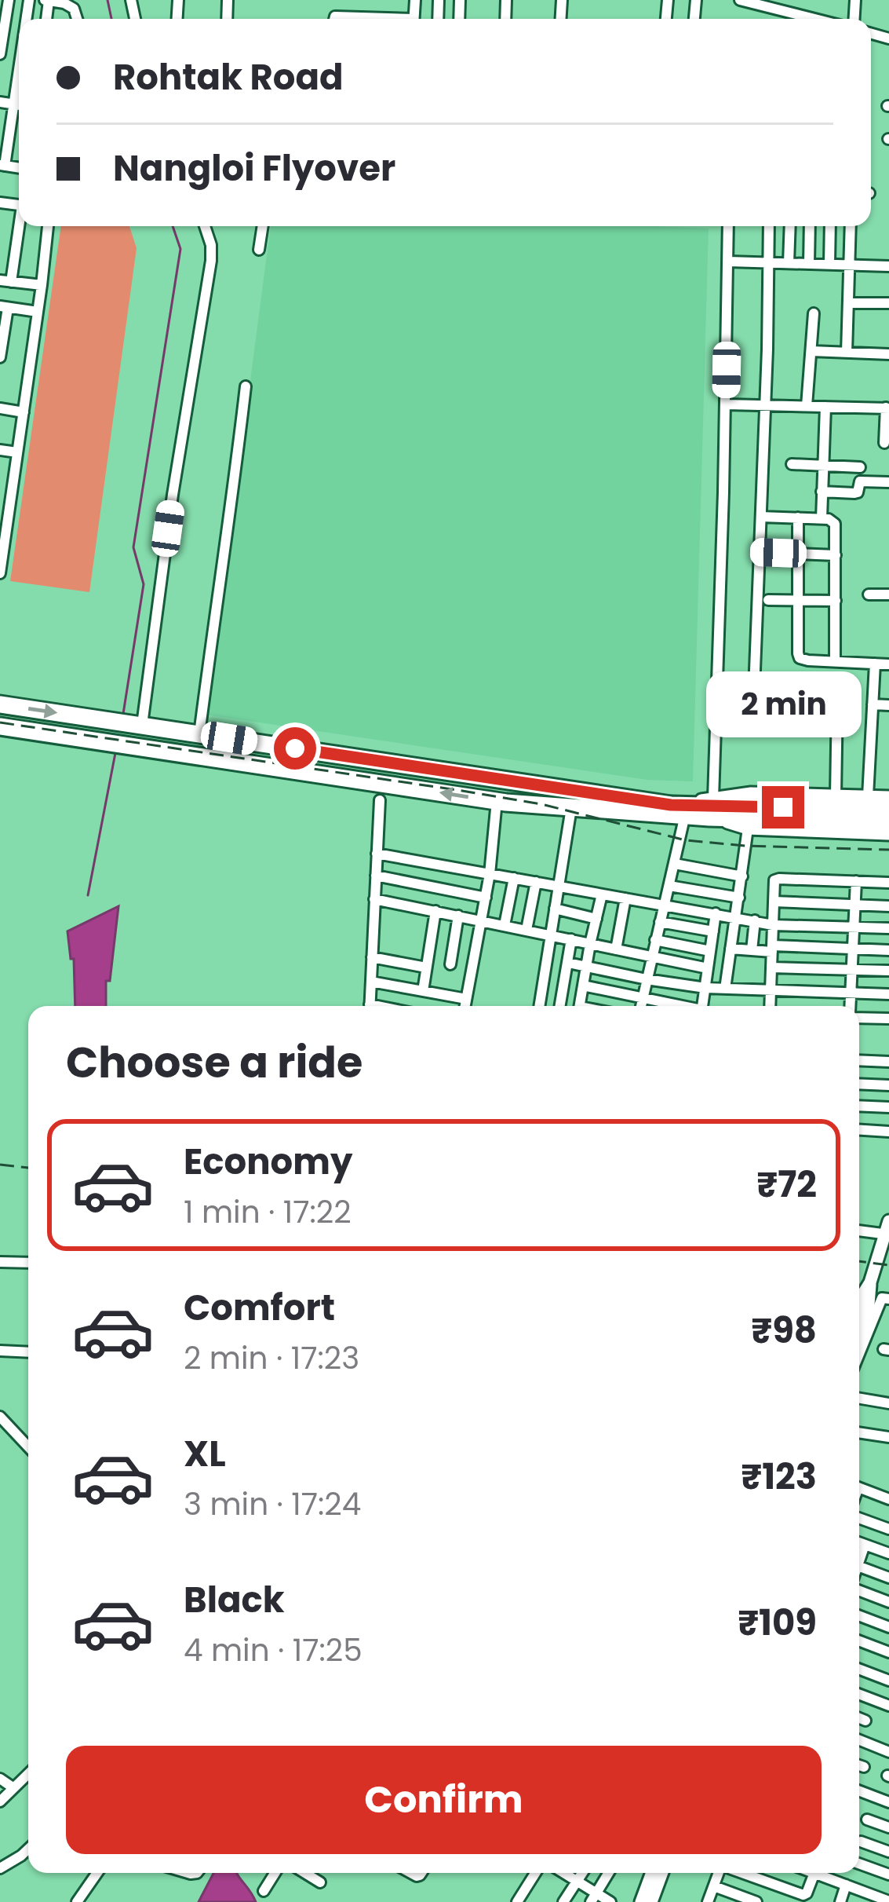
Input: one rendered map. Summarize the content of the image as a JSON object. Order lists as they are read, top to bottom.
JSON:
{
  "page": {
    "banner": ["Rohtak Road", "Nangloi Flyover"],
    "bubble": "2 min",
    "heading": "Choose a ride",
    "list": [
      {
        "name": "Economy",
        "note": "1 min · 17:22",
        "value": "₹72"
      },
      {
        "name": "Comfort",
        "note": "2 min · 17:23",
        "value": "₹98"
      },
      {
        "name": "XL",
        "note": "3 min · 17:24",
        "value": "₹123"
      },
      {
        "name": "Black",
        "note": "4 min · 17:25",
        "value": "₹109"
      }
    ],
    "buttons": "Confirm"
  }
}
